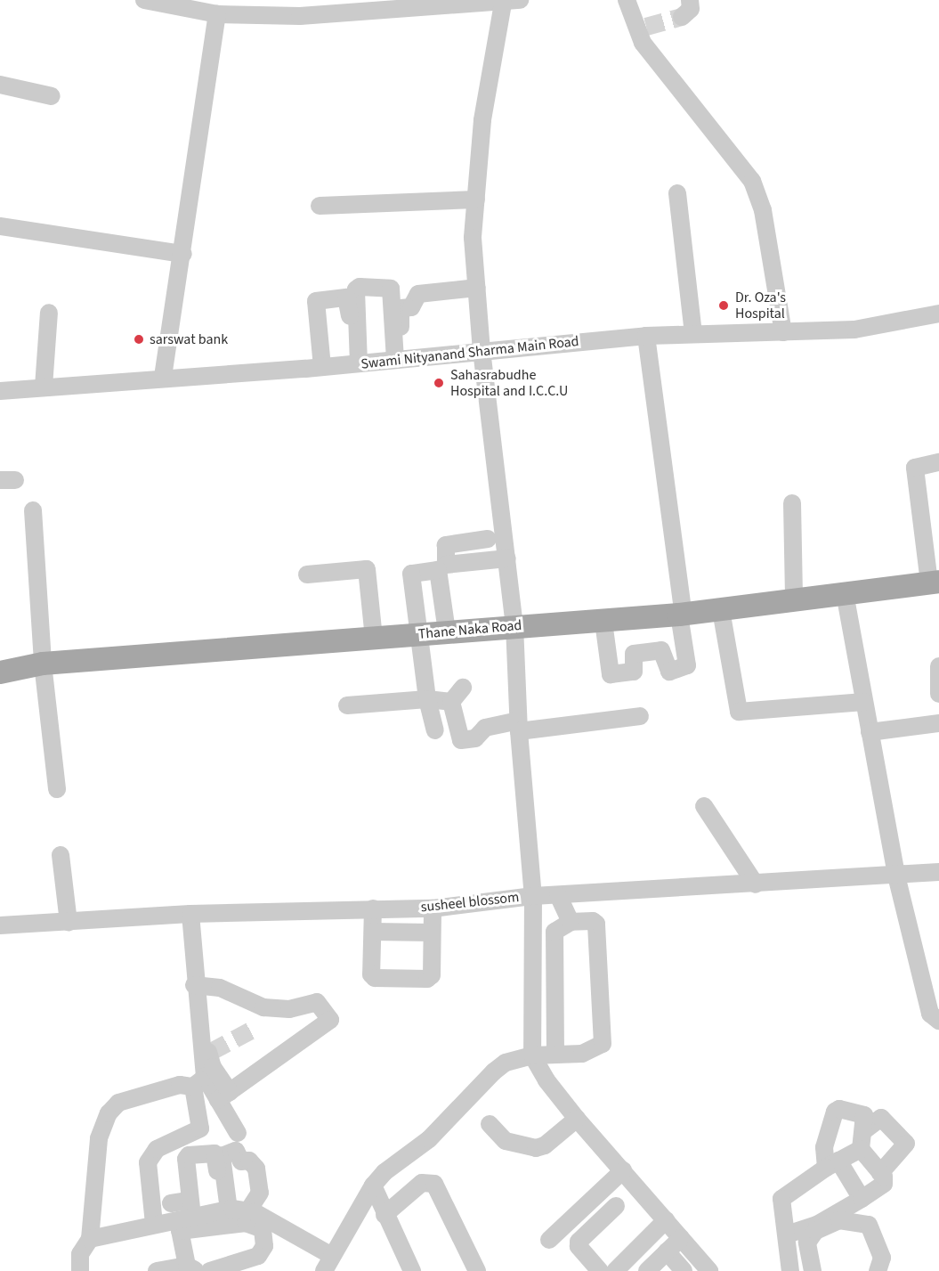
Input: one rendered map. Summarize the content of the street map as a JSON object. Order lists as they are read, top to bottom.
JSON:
{
  "streets": {
    "main road": ["Thane Naka Road"],
    "street": ["Swami Nityanand Sharma Main Road", "susheel blossom"]
  },
  "places": ["Dr. Oza's Hospital", "sarswat bank", "Sahasrabudhe Hospital and I.C.C.U"]
}
